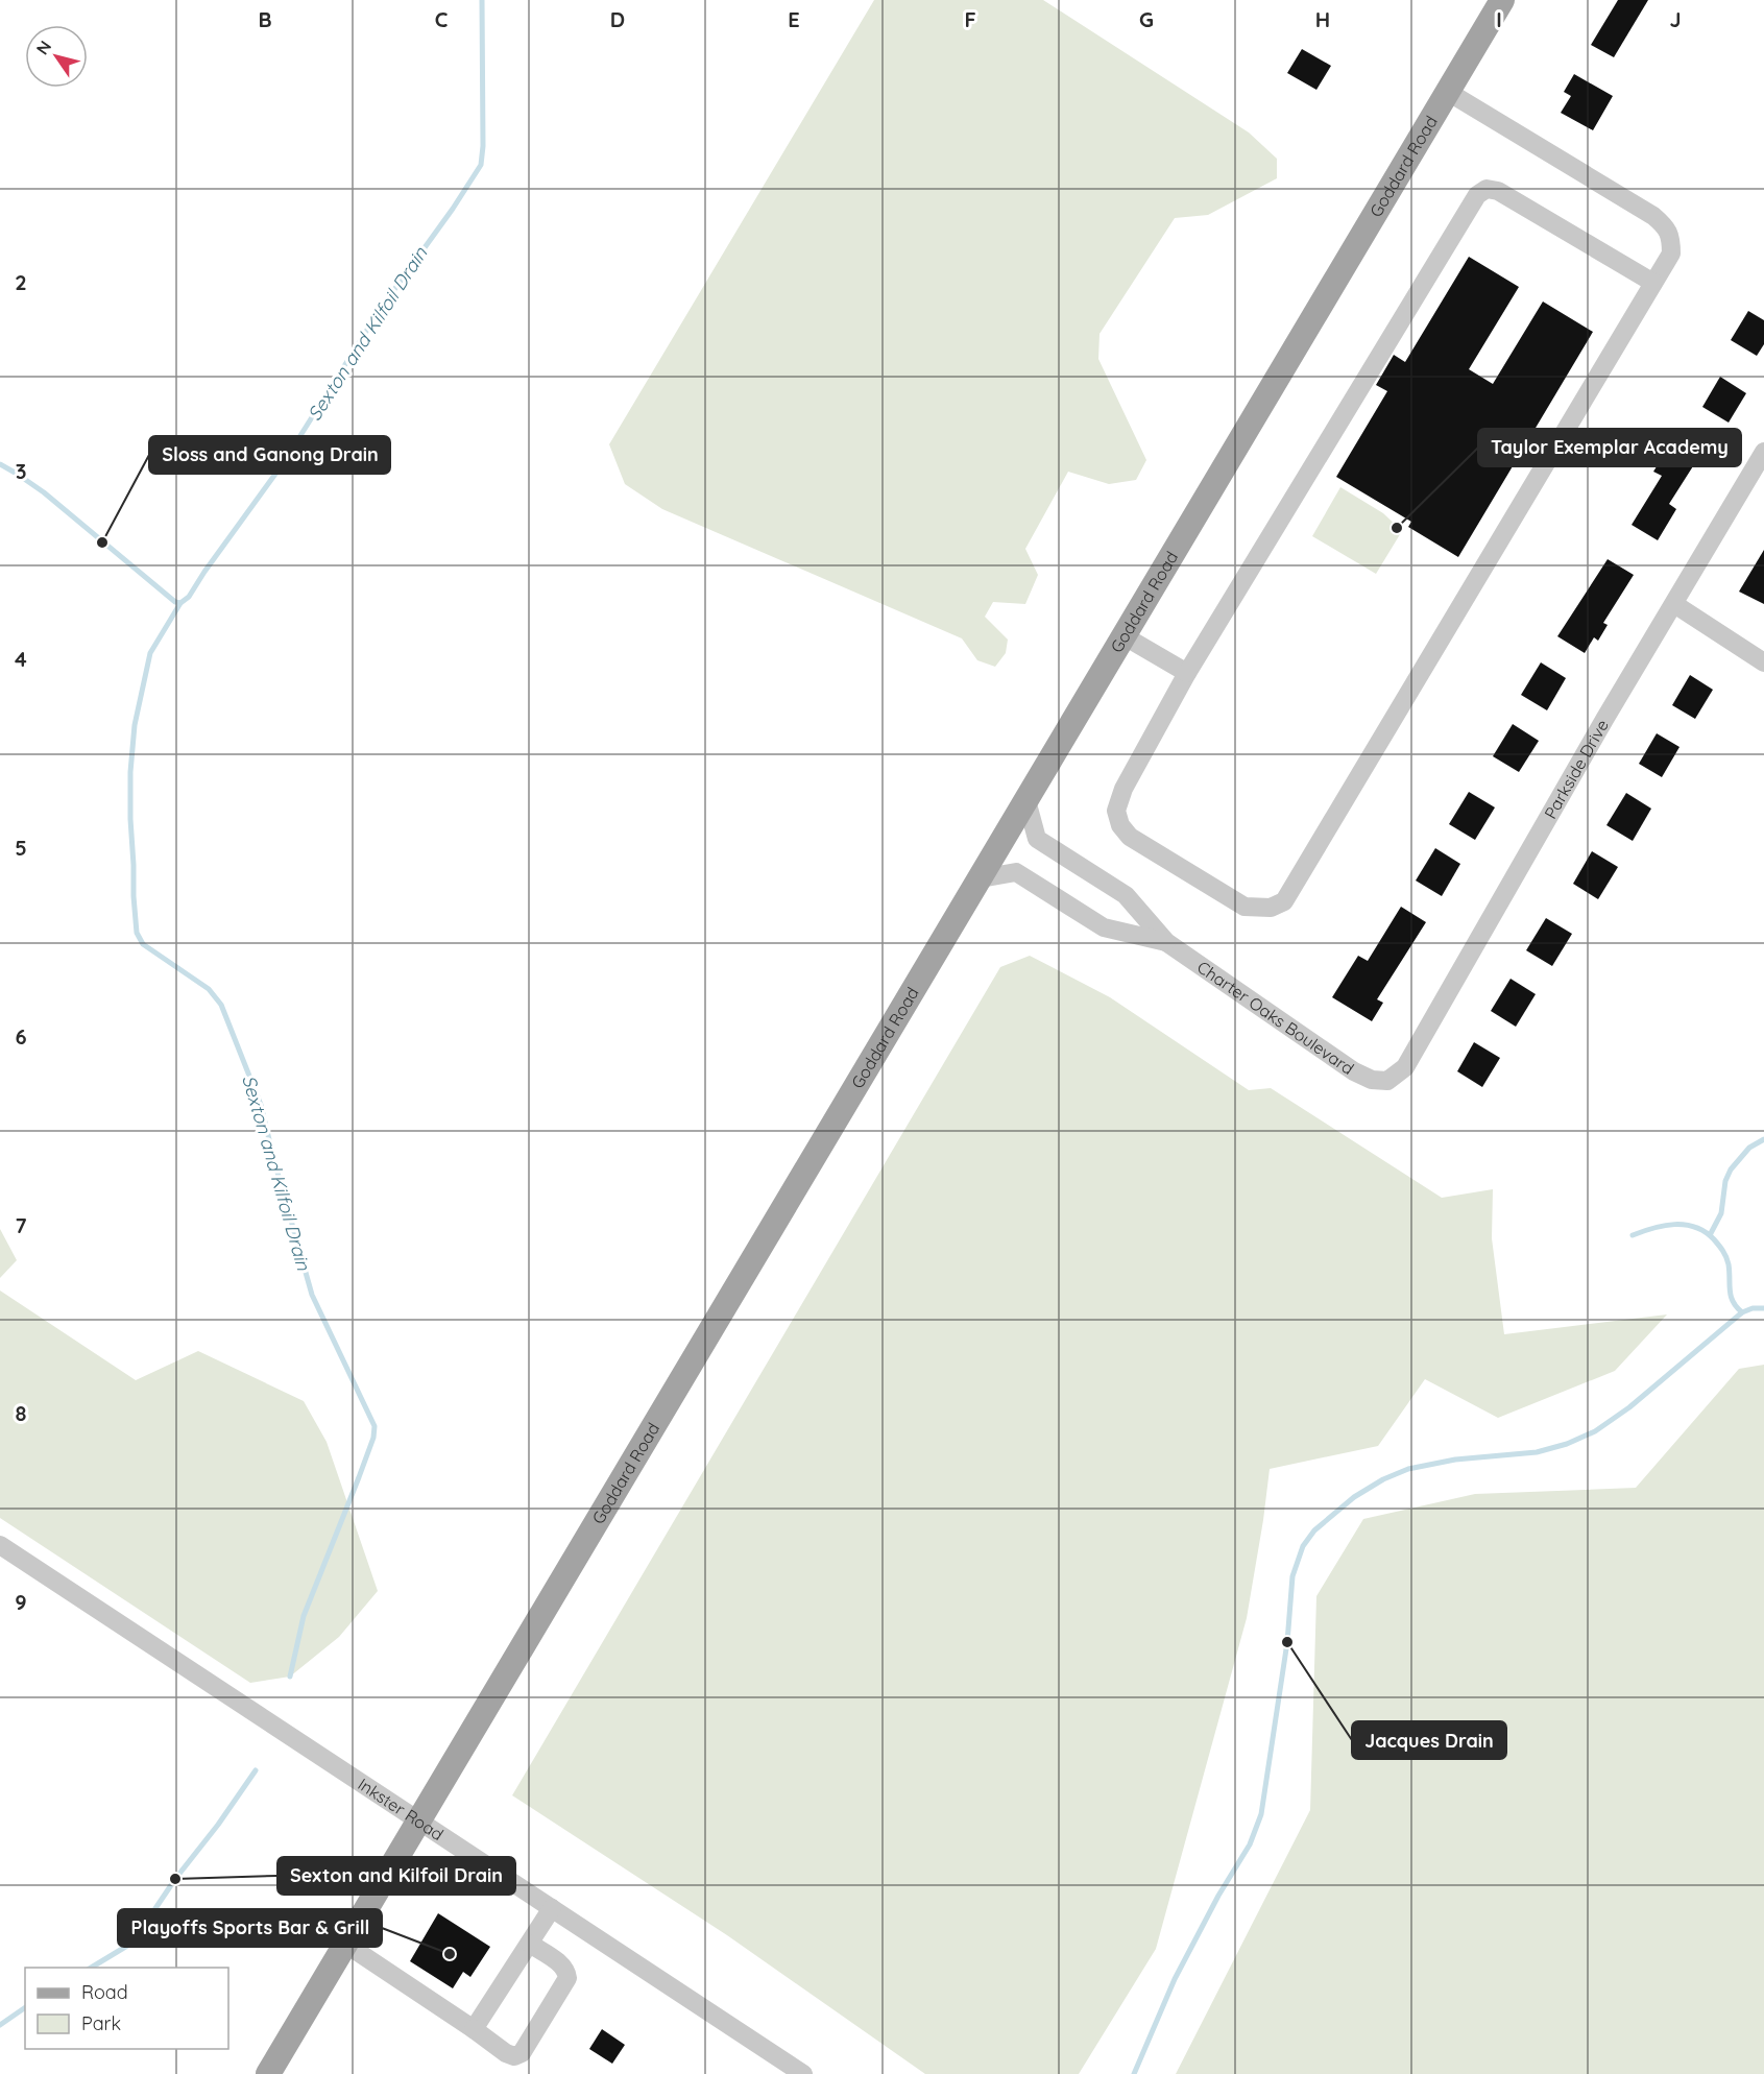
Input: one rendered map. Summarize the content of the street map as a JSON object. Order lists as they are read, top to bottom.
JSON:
{
  "streets": {
    "main road": ["Goddard Road"],
    "street": ["Parkside Drive", "Charter Oaks Boulevard", "Inkster Road"]
  },
  "crossings": [
    ["Goddard Road", "Charter Oaks Boulevard"],
    ["Goddard Road", "Inkster Road"],
    ["Parkside Drive", "Charter Oaks Boulevard"]
  ],
  "water": ["Sexton and Kilfoil Drain"],
  "places": [
    "Taylor Exemplar Academy",
    "Sloss and Ganong Drain",
    "Jacques Drain",
    "Sexton and Kilfoil Drain",
    "Playoffs Sports Bar & Grill"
  ],
  "legend": ["Road", "Park"],
  "north": "top left",
  "grid": {
    "columns": [
      "B",
      "C",
      "D",
      "E",
      "F",
      "G",
      "H",
      "I",
      "J"
    ],
    "rows": [
      "2",
      "3",
      "4",
      "5",
      "6",
      "7",
      "8",
      "9"
    ]
  }
}
